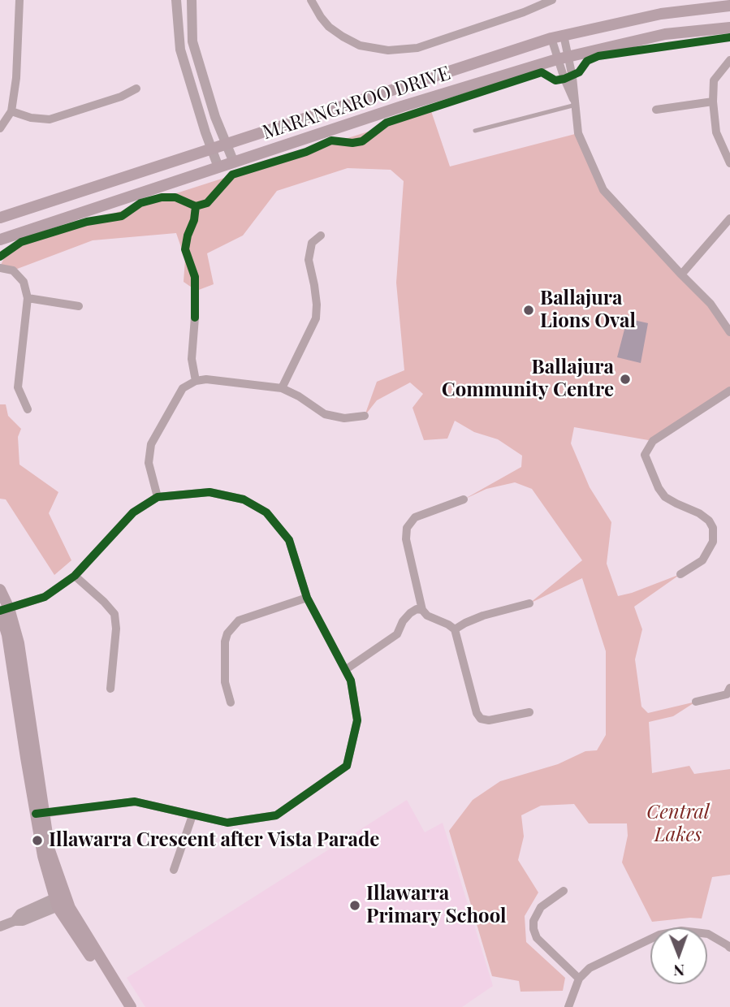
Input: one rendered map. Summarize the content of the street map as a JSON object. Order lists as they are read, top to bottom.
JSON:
{
  "streets": {
    "main road": ["MARANGAROO DRIVE"]
  },
  "parks": ["Central Lakes"],
  "places": [
    "Ballajura Lions Oval",
    "Ballajura Community Centre",
    "Illawarra Crescent after Vista Parade",
    "Illawarra Primary School"
  ],
  "north": "bottom"
}
